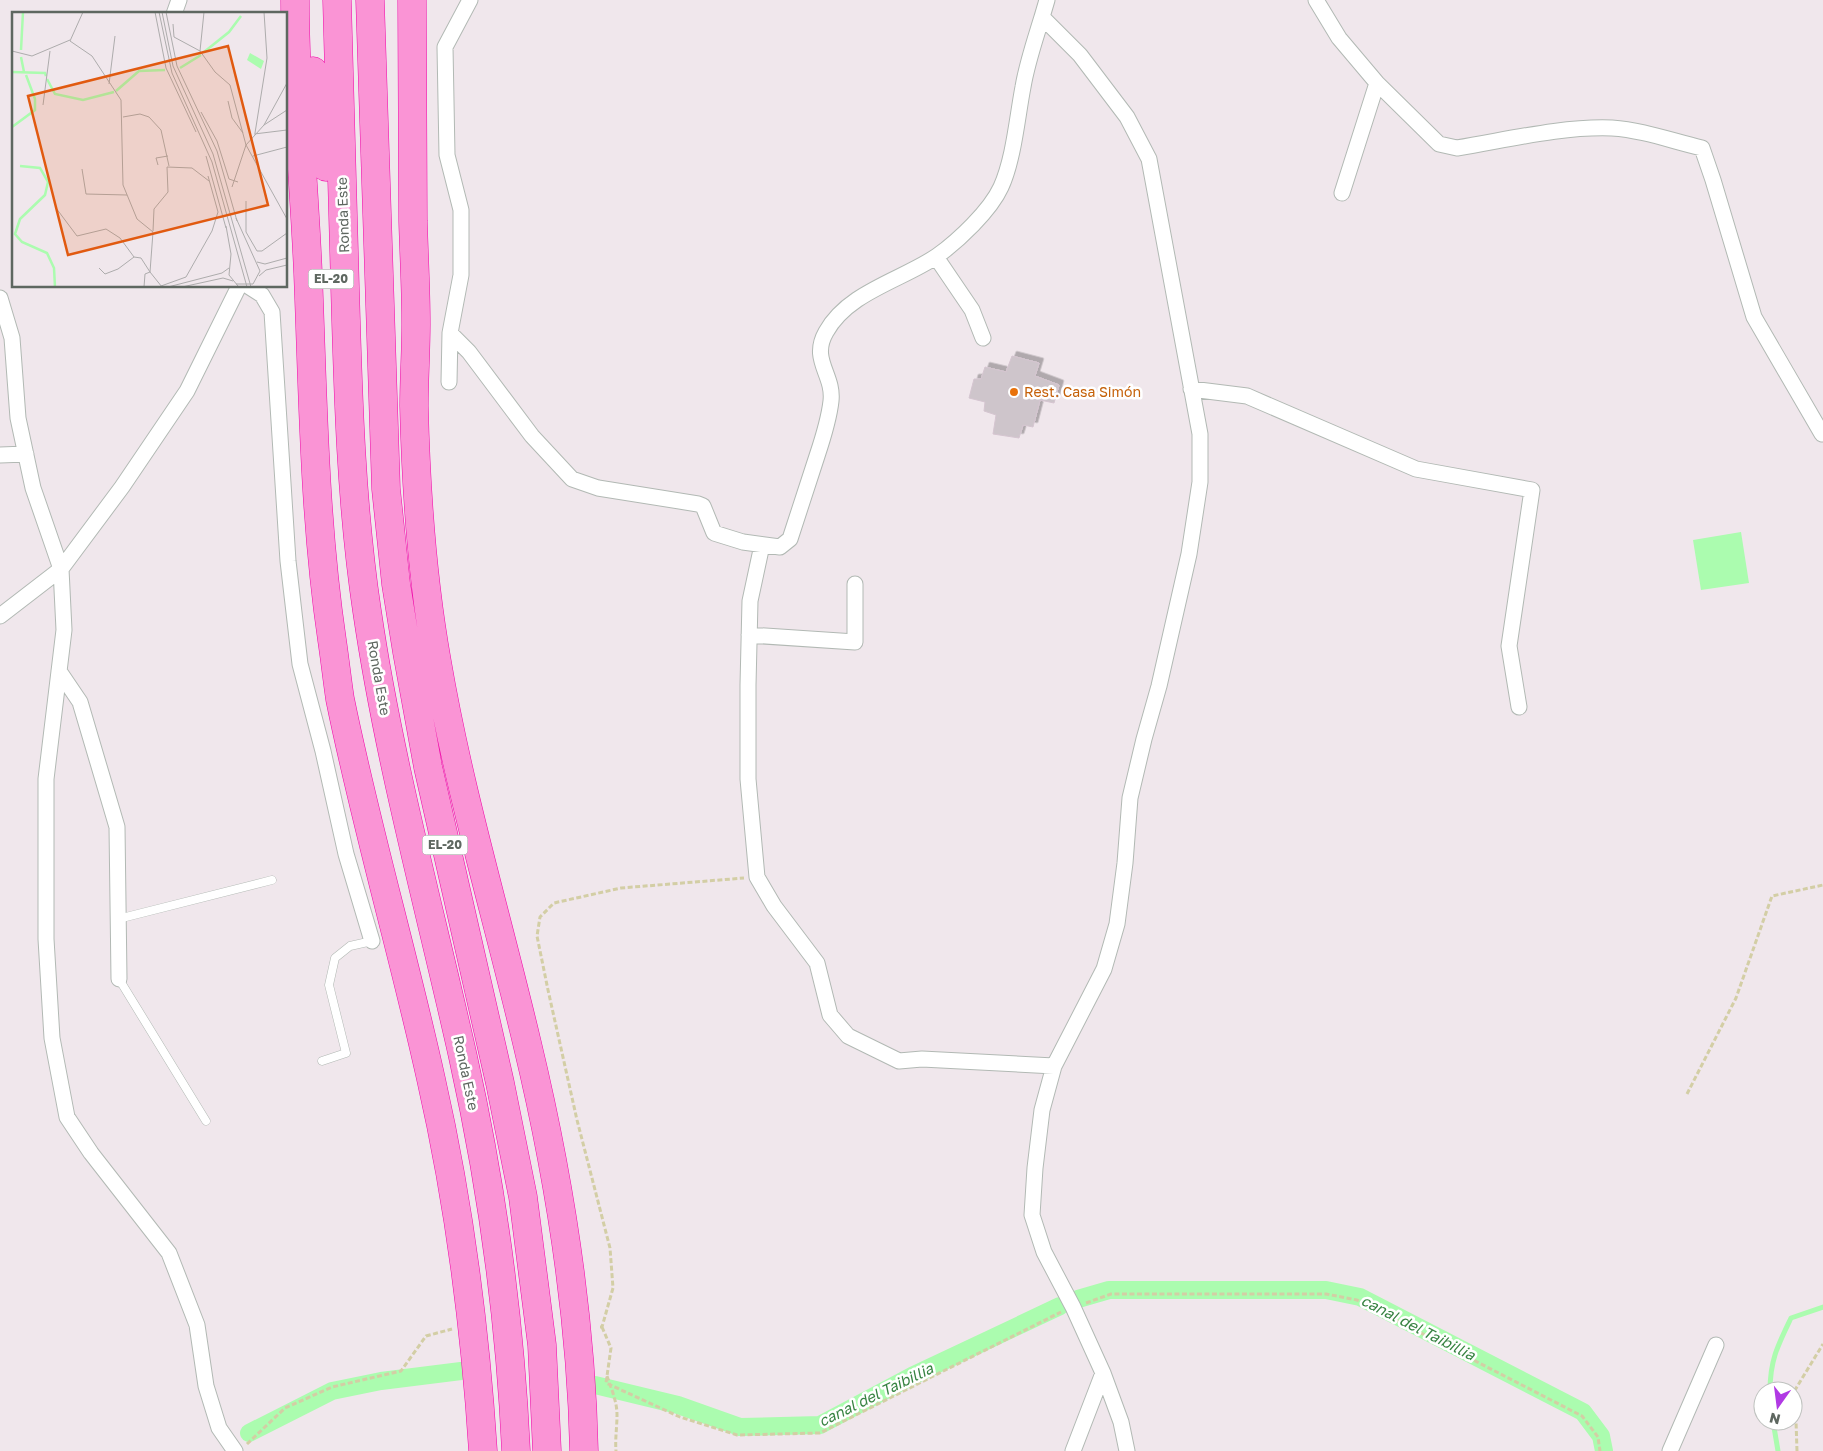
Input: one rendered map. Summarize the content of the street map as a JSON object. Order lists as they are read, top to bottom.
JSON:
{
  "streets": {
    "highway": ["Ronda Este", "EL-20"]
  },
  "crossings": [
    ["Ronda Este", "EL-20"]
  ],
  "water": ["canal del Taibillia"],
  "places": ["Rest. Casa Simón"],
  "north": "bottom"
}
